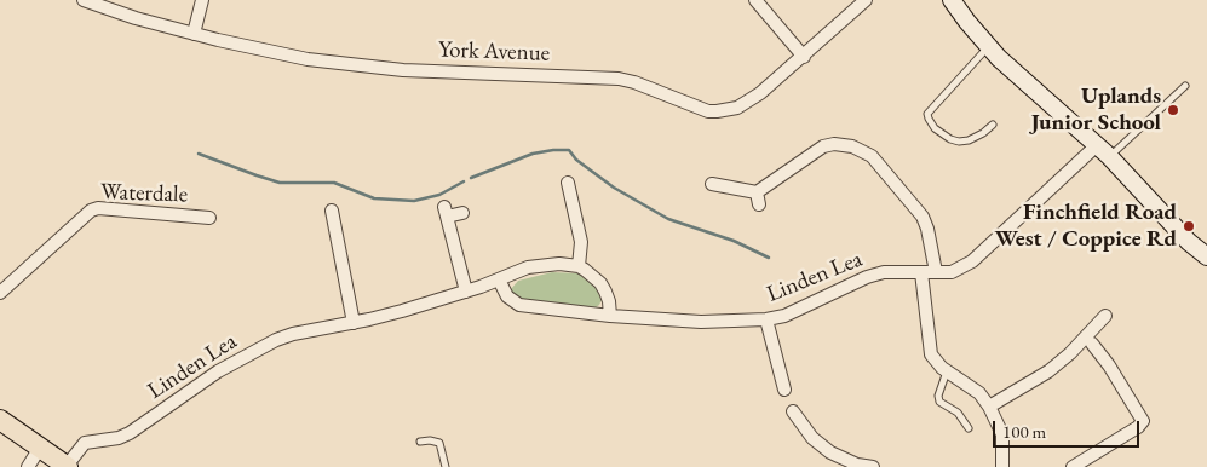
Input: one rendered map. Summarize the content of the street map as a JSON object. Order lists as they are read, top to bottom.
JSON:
{
  "streets": {
    "street": ["York Avenue", "Waterdale", "Linden Lea"]
  },
  "places": ["Uplands Junior School", "Finchfield Road West / Coppice Rd"],
  "scale_bar": "100 m"
}
